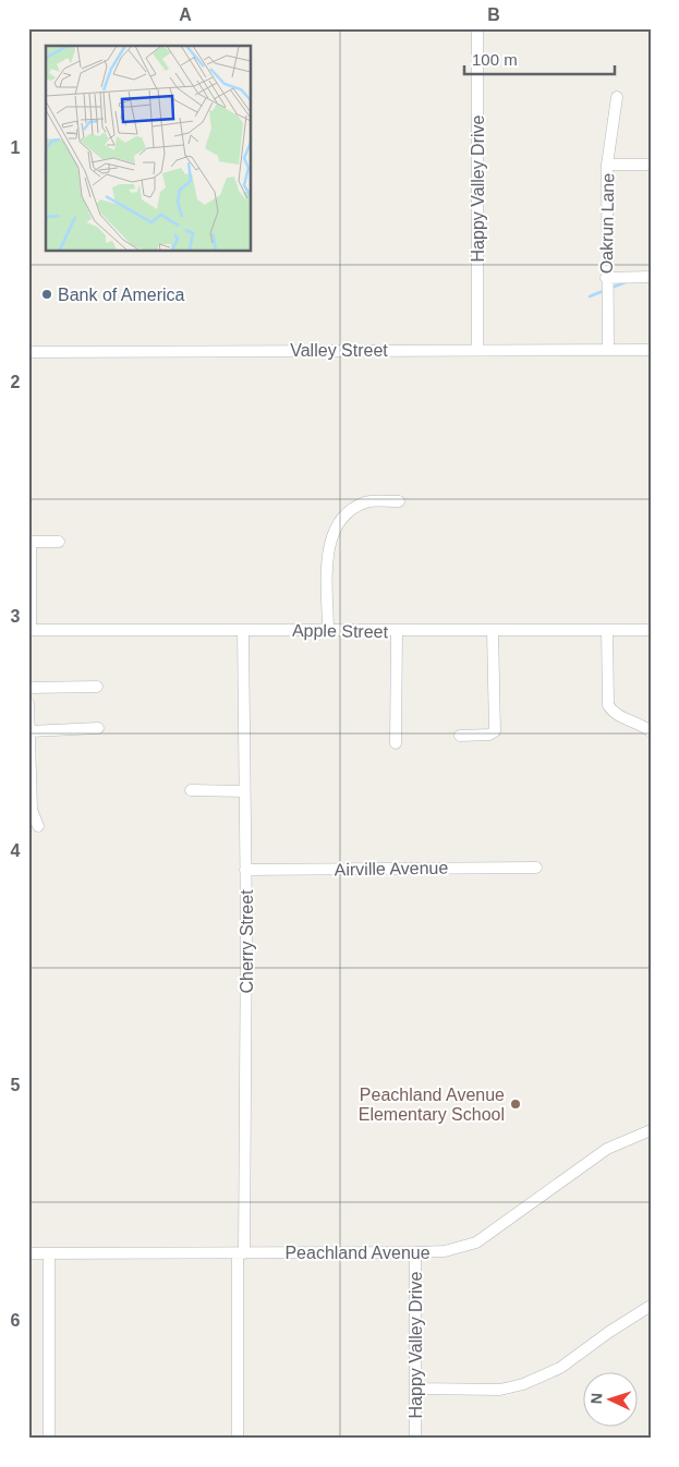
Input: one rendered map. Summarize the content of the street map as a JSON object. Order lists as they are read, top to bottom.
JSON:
{
  "streets": {
    "street": [
      "Happy Valley Drive",
      "Oakrun Lane",
      "Valley Street",
      "Apple Street",
      "Airville Avenue",
      "Cherry Street",
      "Peachland Avenue"
    ]
  },
  "crossings": [
    ["Happy Valley Drive", "Valley Street"],
    ["Happy Valley Drive", "Peachland Avenue"],
    ["Oakrun Lane", "Valley Street"],
    ["Apple Street", "Cherry Street"],
    ["Airville Avenue", "Cherry Street"],
    ["Cherry Street", "Peachland Avenue"]
  ],
  "places": ["Bank of America", "Peachland Avenue Elementary School"],
  "scale_bar": "100 m",
  "north": "left",
  "grid": {
    "columns": ["A", "B"],
    "rows": [
      "1",
      "2",
      "3",
      "4",
      "5",
      "6"
    ]
  }
}
